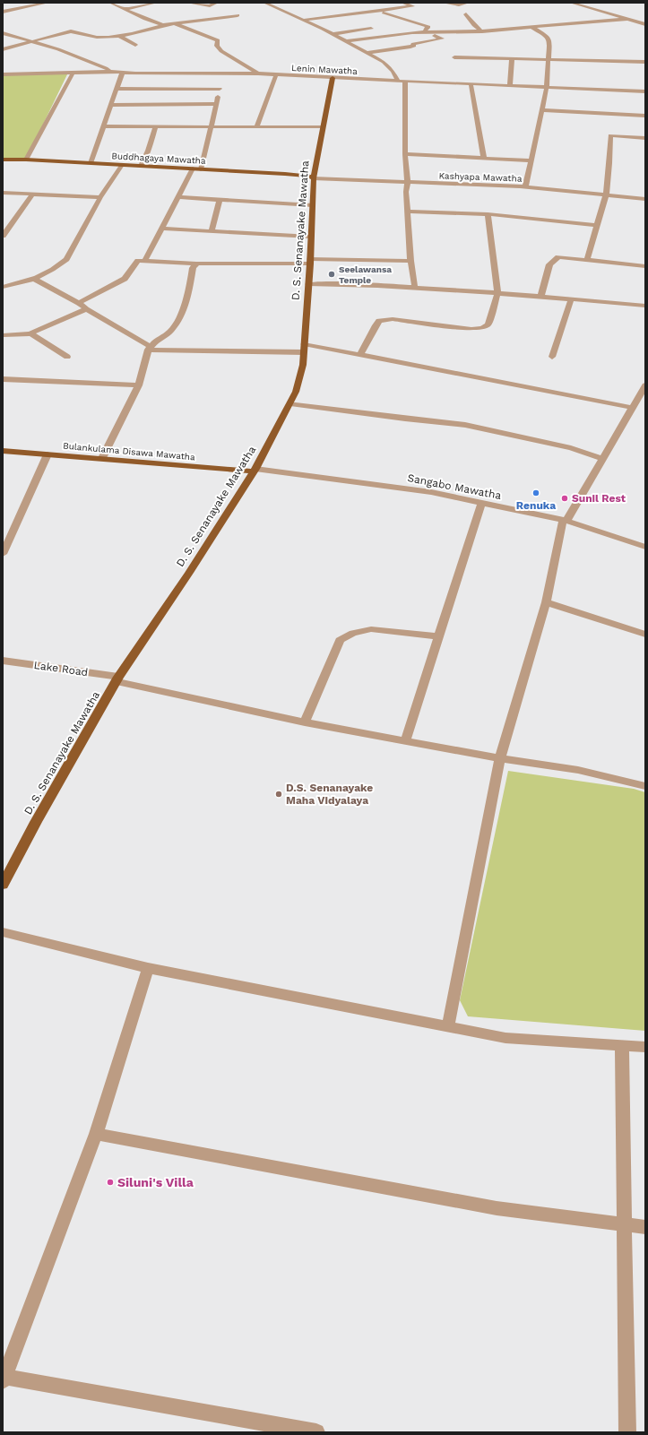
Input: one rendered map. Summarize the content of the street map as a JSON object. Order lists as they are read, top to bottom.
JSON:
{
  "streets": {
    "main road": ["Buddhagaya Mawatha", "D. S. Senanayake Mawatha", "Bulankulama Disawa Mawatha"],
    "street": [
      "Lenin Mawatha",
      "Kashyapa Mawatha",
      "Sangabo Mawatha",
      "Lake Road"
    ]
  },
  "crossings": [
    ["Lenin Mawatha", "D. S. Senanayake Mawatha"],
    ["Buddhagaya Mawatha", "Kashyapa Mawatha"],
    ["Buddhagaya Mawatha", "D. S. Senanayake Mawatha"],
    ["Kashyapa Mawatha", "D. S. Senanayake Mawatha"],
    ["D. S. Senanayake Mawatha", "Bulankulama Disawa Mawatha"],
    ["D. S. Senanayake Mawatha", "Sangabo Mawatha"],
    ["D. S. Senanayake Mawatha", "Lake Road"],
    ["Bulankulama Disawa Mawatha", "Sangabo Mawatha"]
  ],
  "places": [
    "Seelawansa Temple",
    "Renuka",
    "Sunil Rest",
    "D.S. Senanayake Maha Vidyalaya",
    "Siluni's Villa"
  ]
}
